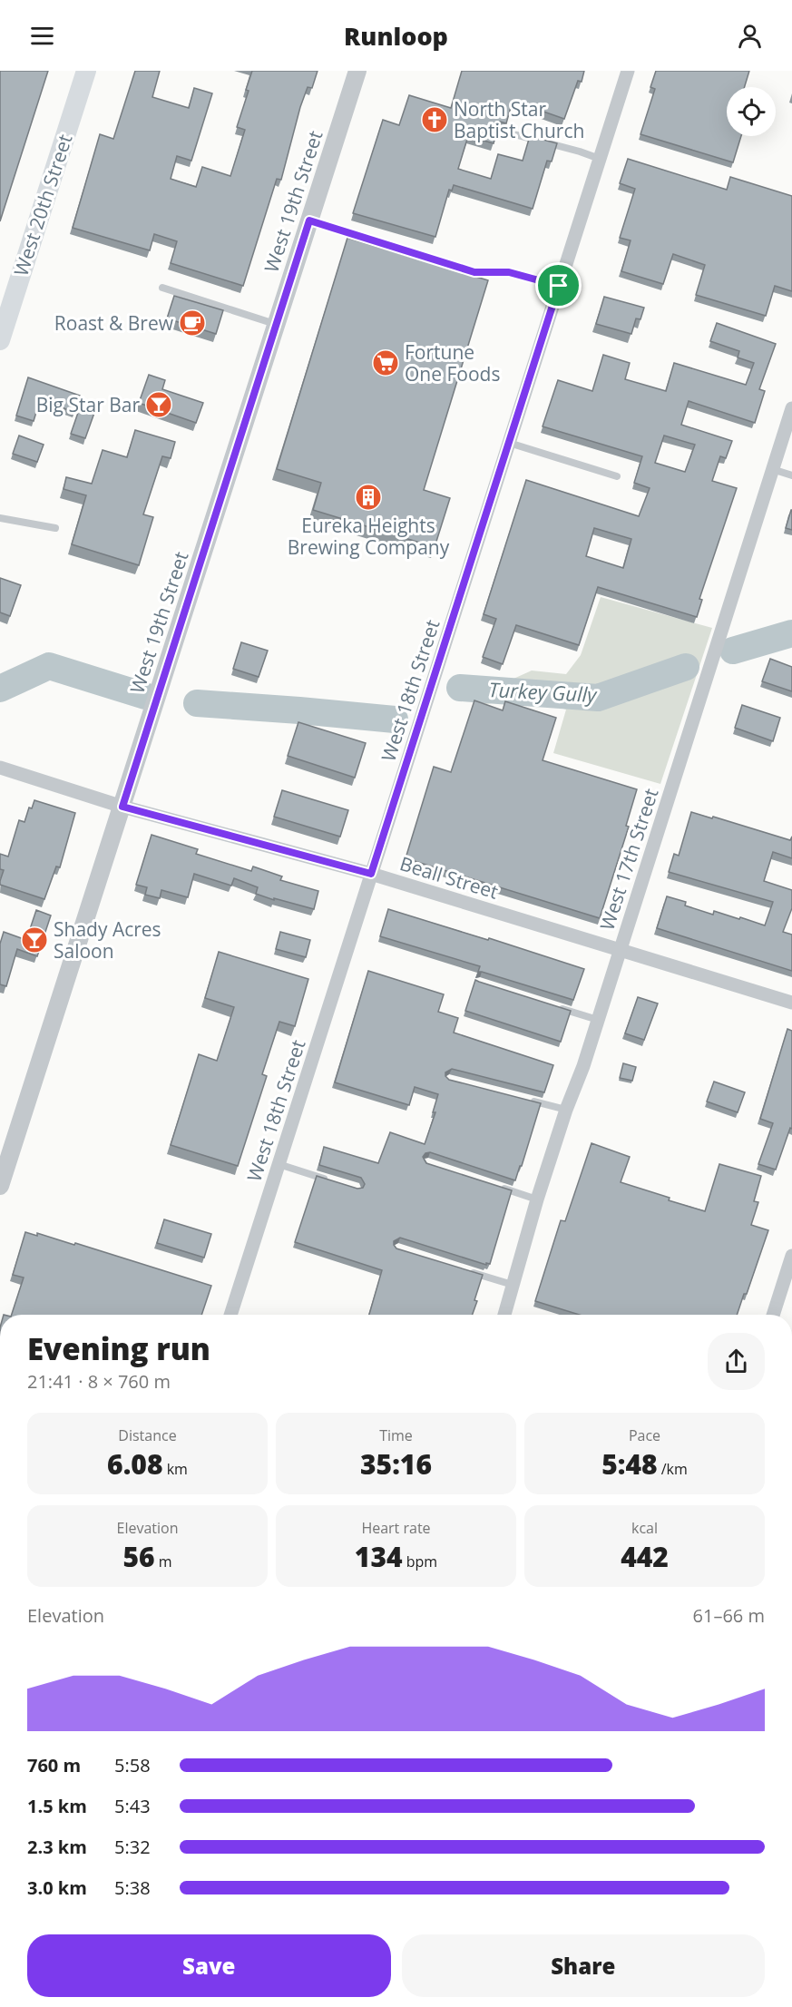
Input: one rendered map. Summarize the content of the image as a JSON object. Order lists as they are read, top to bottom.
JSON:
{
  "streets": {
    "main road": ["West 20th Street"],
    "street": [
      "West 19th Street",
      "West 18th Street",
      "West 17th Street",
      "Beall Street"
    ]
  },
  "crossings": [
    ["West 19th Street", "Beall Street"],
    ["West 18th Street", "Beall Street"],
    ["West 17th Street", "Beall Street"]
  ],
  "water": ["Turkey Gully"],
  "places": {
    "church": ["North Star Baptist Church"],
    "cafe": ["Roast & Brew"],
    "supermarket": ["Fortune One Foods"],
    "bar": ["Big Star Bar", "Shady Acres Saloon"],
    "building": ["Eureka Heights Brewing Company"]
  },
  "page": {
    "header": "Runloop",
    "heading": ["Evening run", "21:41 · 8 × 760 m"],
    "stats": [
      ["Distance", "6.08 km"],
      ["Time", "35:16"],
      ["Pace", "5:48 /km"],
      ["Elevation", "56 m"],
      ["Heart rate", "134 bpm"],
      ["kcal", "442"]
    ],
    "chart": ["Elevation", "61–66 m"],
    "list": [
      {
        "name": "760 m",
        "note": "5:58"
      },
      {
        "name": "1.5 km",
        "note": "5:43"
      },
      {
        "name": "2.3 km",
        "note": "5:32"
      },
      {
        "name": "3.0 km",
        "note": "5:38"
      }
    ],
    "buttons": ["Save", "Share"]
  }
}
